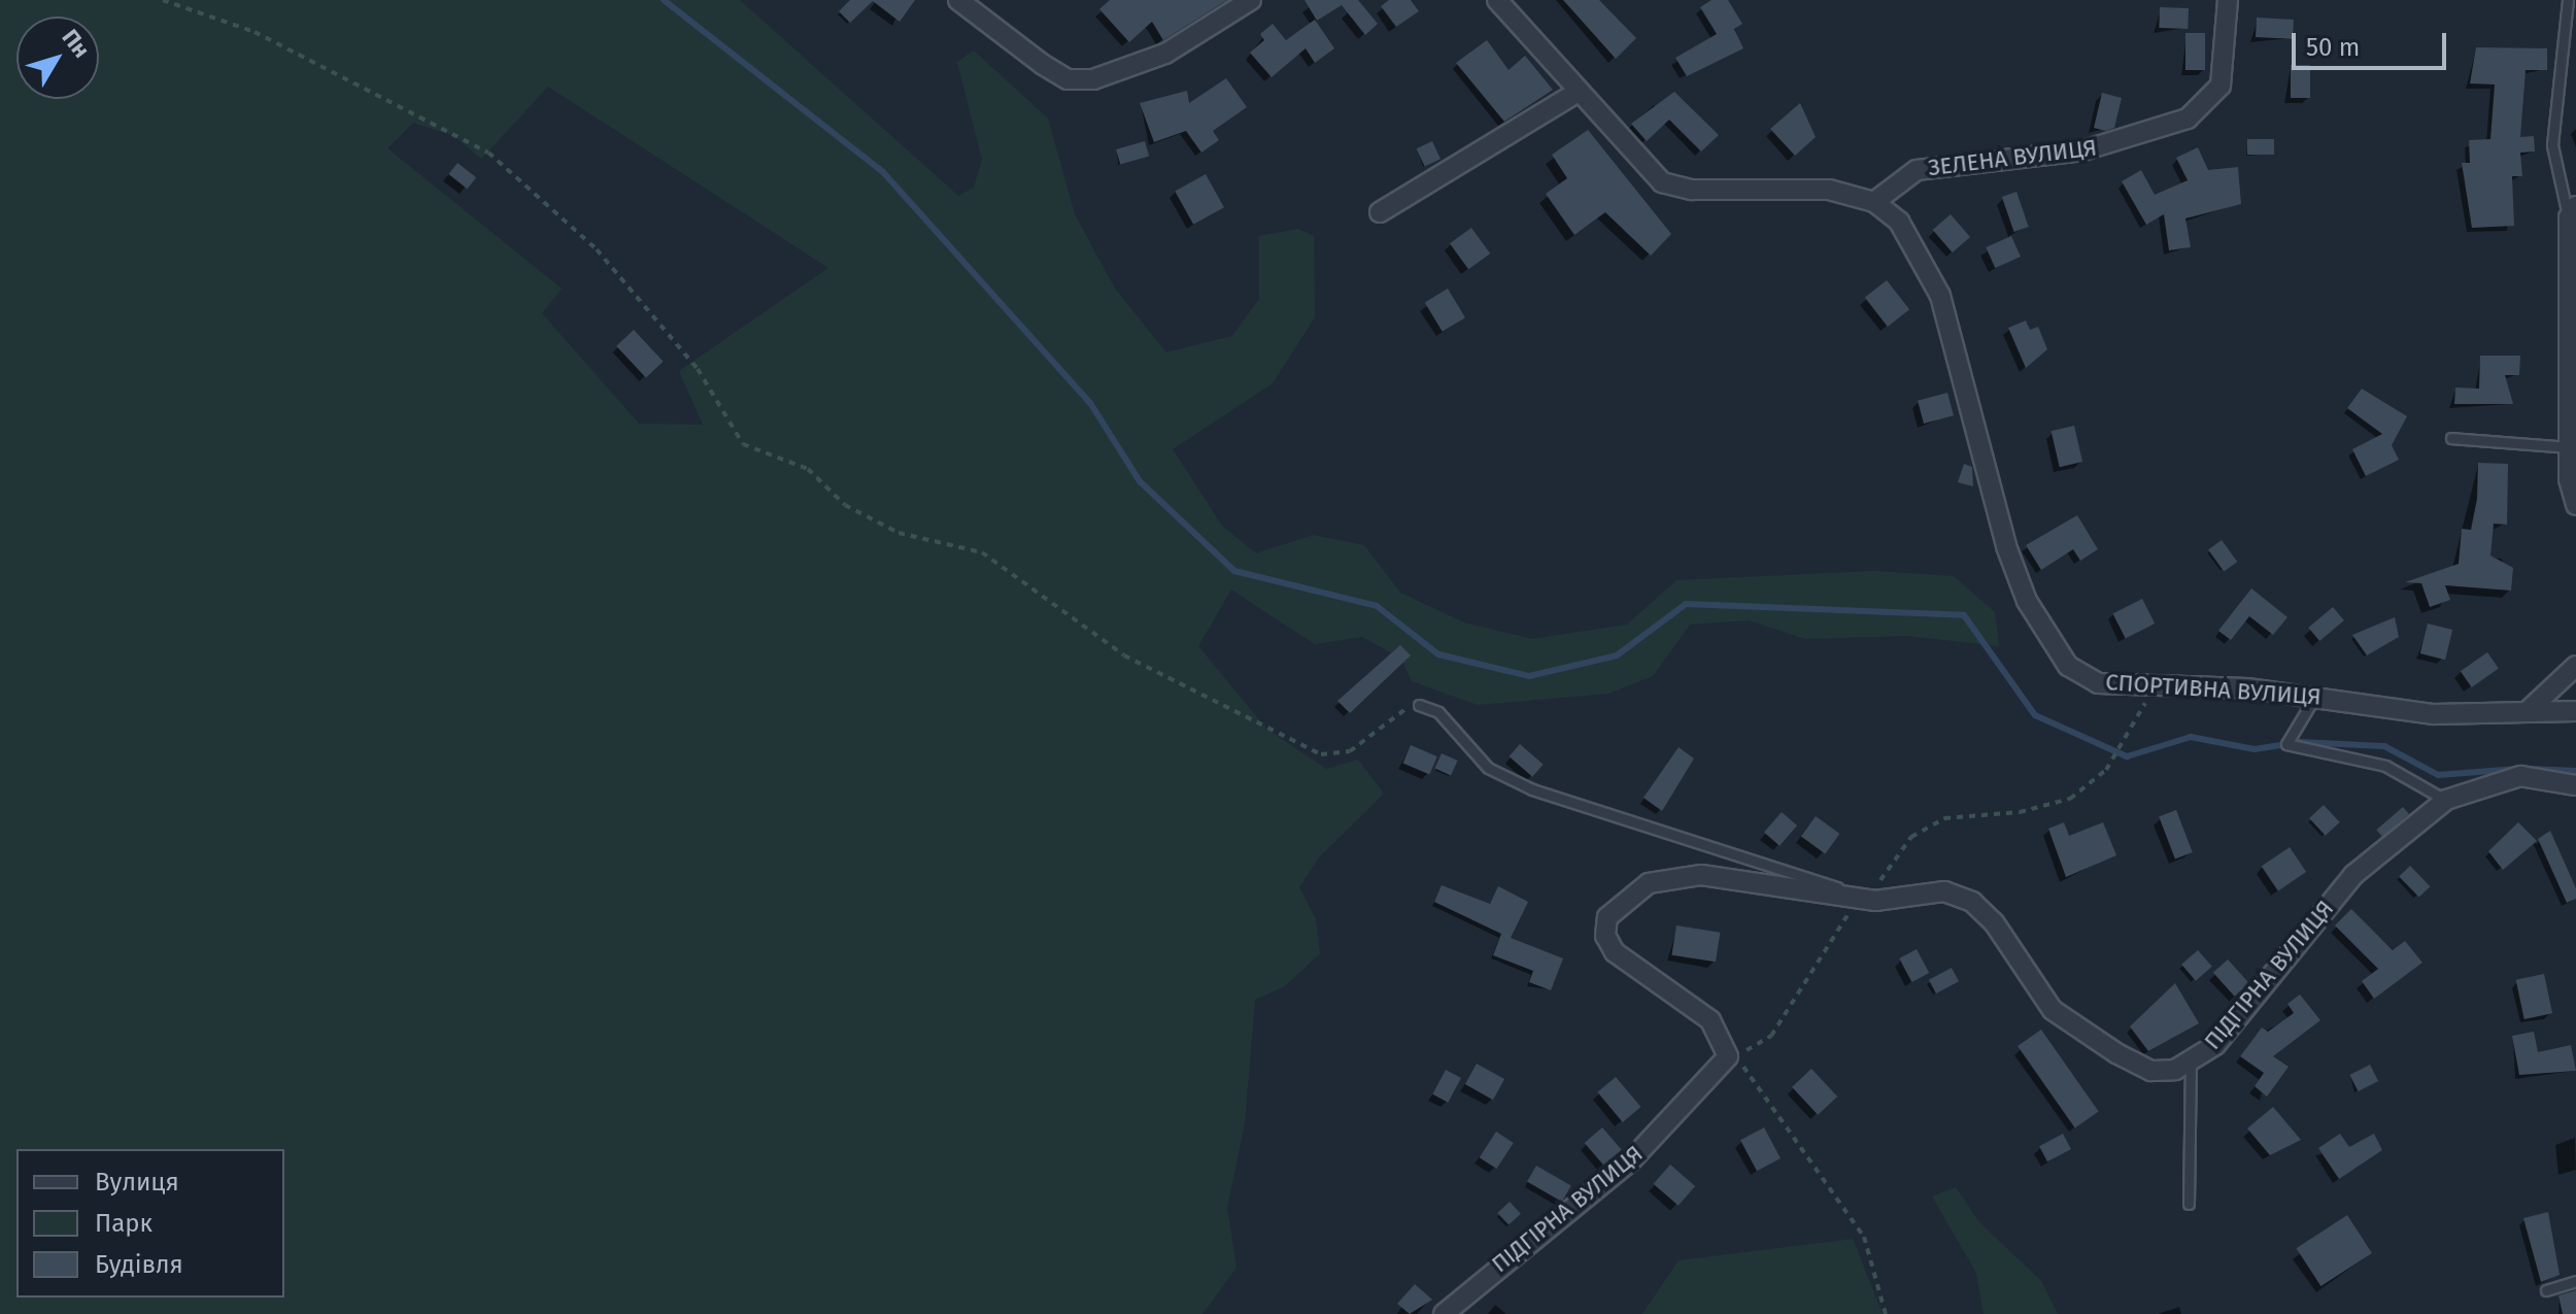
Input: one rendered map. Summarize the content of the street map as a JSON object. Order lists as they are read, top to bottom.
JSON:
{
  "streets": {
    "street": ["ЗЕЛЕНА ВУЛИЦЯ", "СПОРТИВНА ВУЛИЦЯ", "ПІДГІРНА ВУЛИЦЯ"]
  },
  "crossings": [
    ["ЗЕЛЕНА ВУЛИЦЯ", "СПОРТИВНА ВУЛИЦЯ"]
  ],
  "legend": ["Вулиця", "Парк", "Будівля"],
  "scale_bar": "50 m",
  "north": "top right"
}
